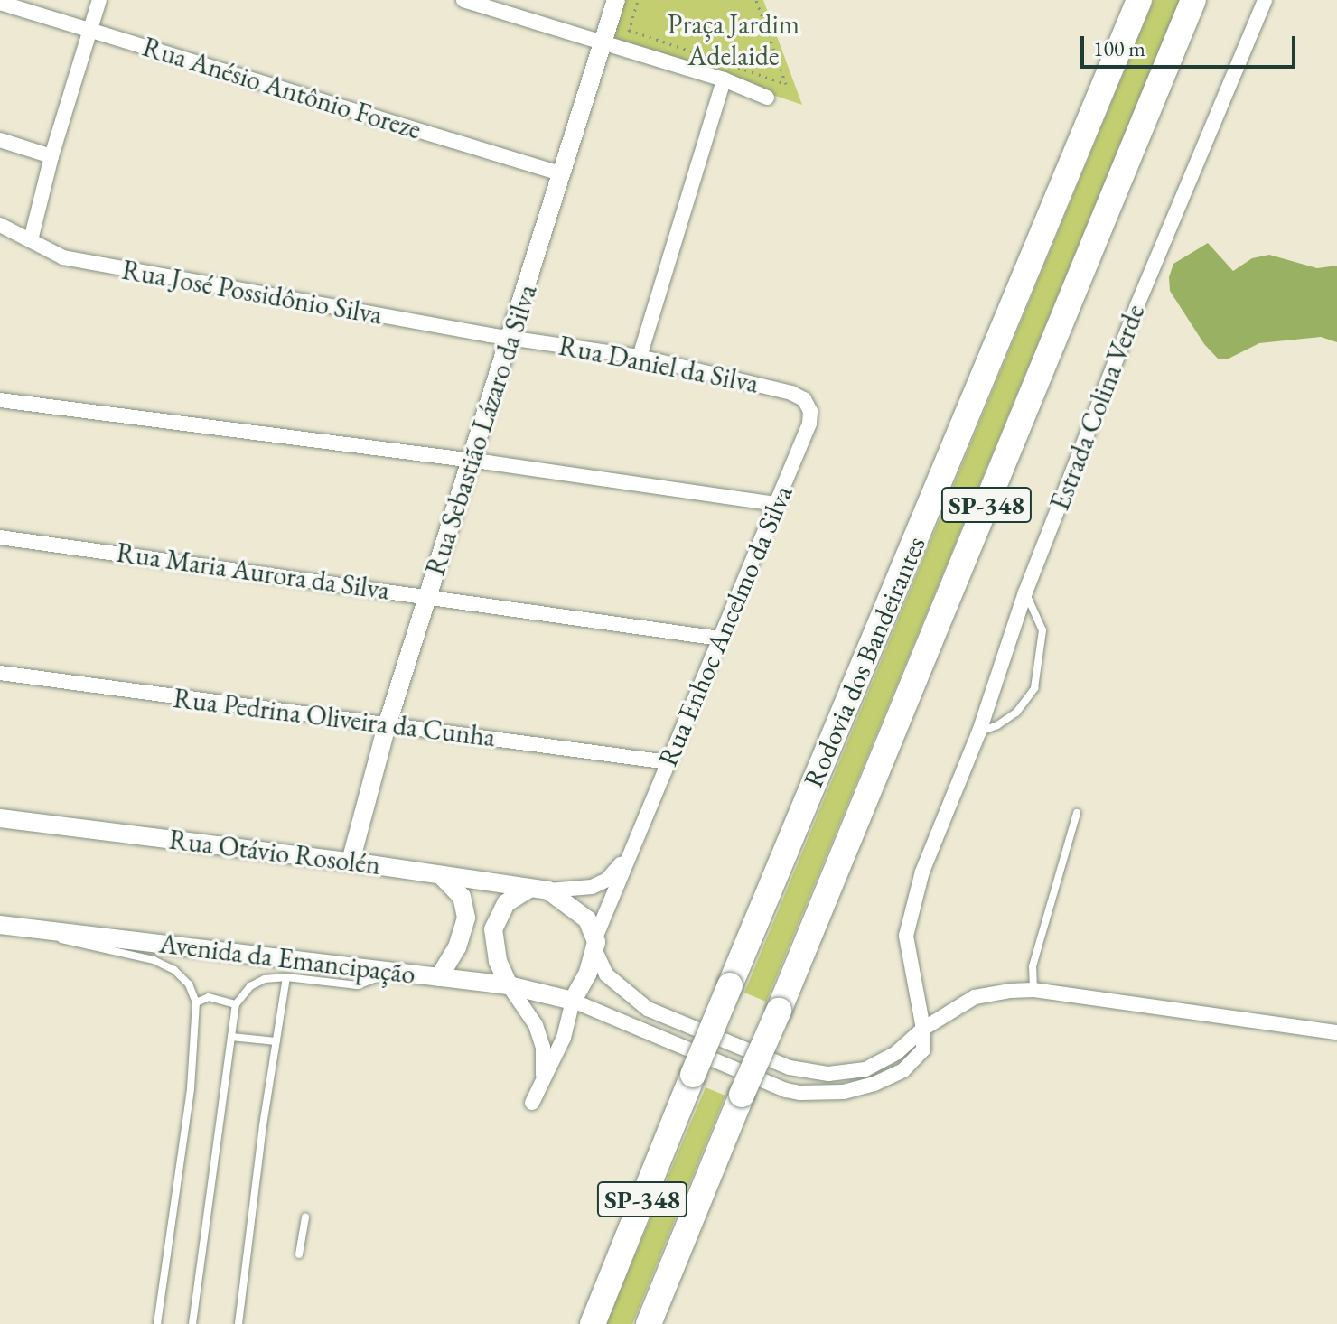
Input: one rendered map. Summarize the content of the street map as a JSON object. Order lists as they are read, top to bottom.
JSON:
{
  "streets": {
    "highway": ["SP-348", "Rodovia dos Bandeirantes"],
    "street": [
      "Rua Anésio Antônio Foreze",
      "Rua José Possidônio Silva",
      "Rua Daniel da Silva",
      "Estrada Colina Verde",
      "Rua Sebastião Lázaro da Silva",
      "Rua Maria Aurora da Silva",
      "Rua Enhoc Ancelmo da Silva",
      "Rua Pedrina Oliveira da Cunha",
      "Rua Otávio Rosolén",
      "Avenida da Emancipação"
    ]
  },
  "crossings": [
    ["Rua Anésio Antônio Foreze", "Rua Sebastião Lázaro da Silva"],
    ["Rua José Possidônio Silva", "Rua Daniel da Silva"],
    ["Rua José Possidônio Silva", "Rua Sebastião Lázaro da Silva"],
    ["Rua Daniel da Silva", "Rua Sebastião Lázaro da Silva"],
    ["Rua Daniel da Silva", "Rua Enhoc Ancelmo da Silva"],
    ["Estrada Colina Verde", "Rua Enhoc Ancelmo da Silva"],
    ["Estrada Colina Verde", "Rua Otávio Rosolén"],
    ["Estrada Colina Verde", "Avenida da Emancipação"],
    ["Rua Sebastião Lázaro da Silva", "Rua Maria Aurora da Silva"],
    ["Rua Sebastião Lázaro da Silva", "Rua Pedrina Oliveira da Cunha"],
    ["Rua Sebastião Lázaro da Silva", "Rua Otávio Rosolén"],
    ["Rua Maria Aurora da Silva", "Rua Enhoc Ancelmo da Silva"],
    ["Rua Enhoc Ancelmo da Silva", "Rua Pedrina Oliveira da Cunha"],
    ["Rua Enhoc Ancelmo da Silva", "Rua Otávio Rosolén"],
    ["Rua Enhoc Ancelmo da Silva", "Avenida da Emancipação"],
    ["Rua Otávio Rosolén", "Avenida da Emancipação"]
  ],
  "parks": ["Praça Jardim Adelaide"],
  "scale_bar": "100 m"
}
